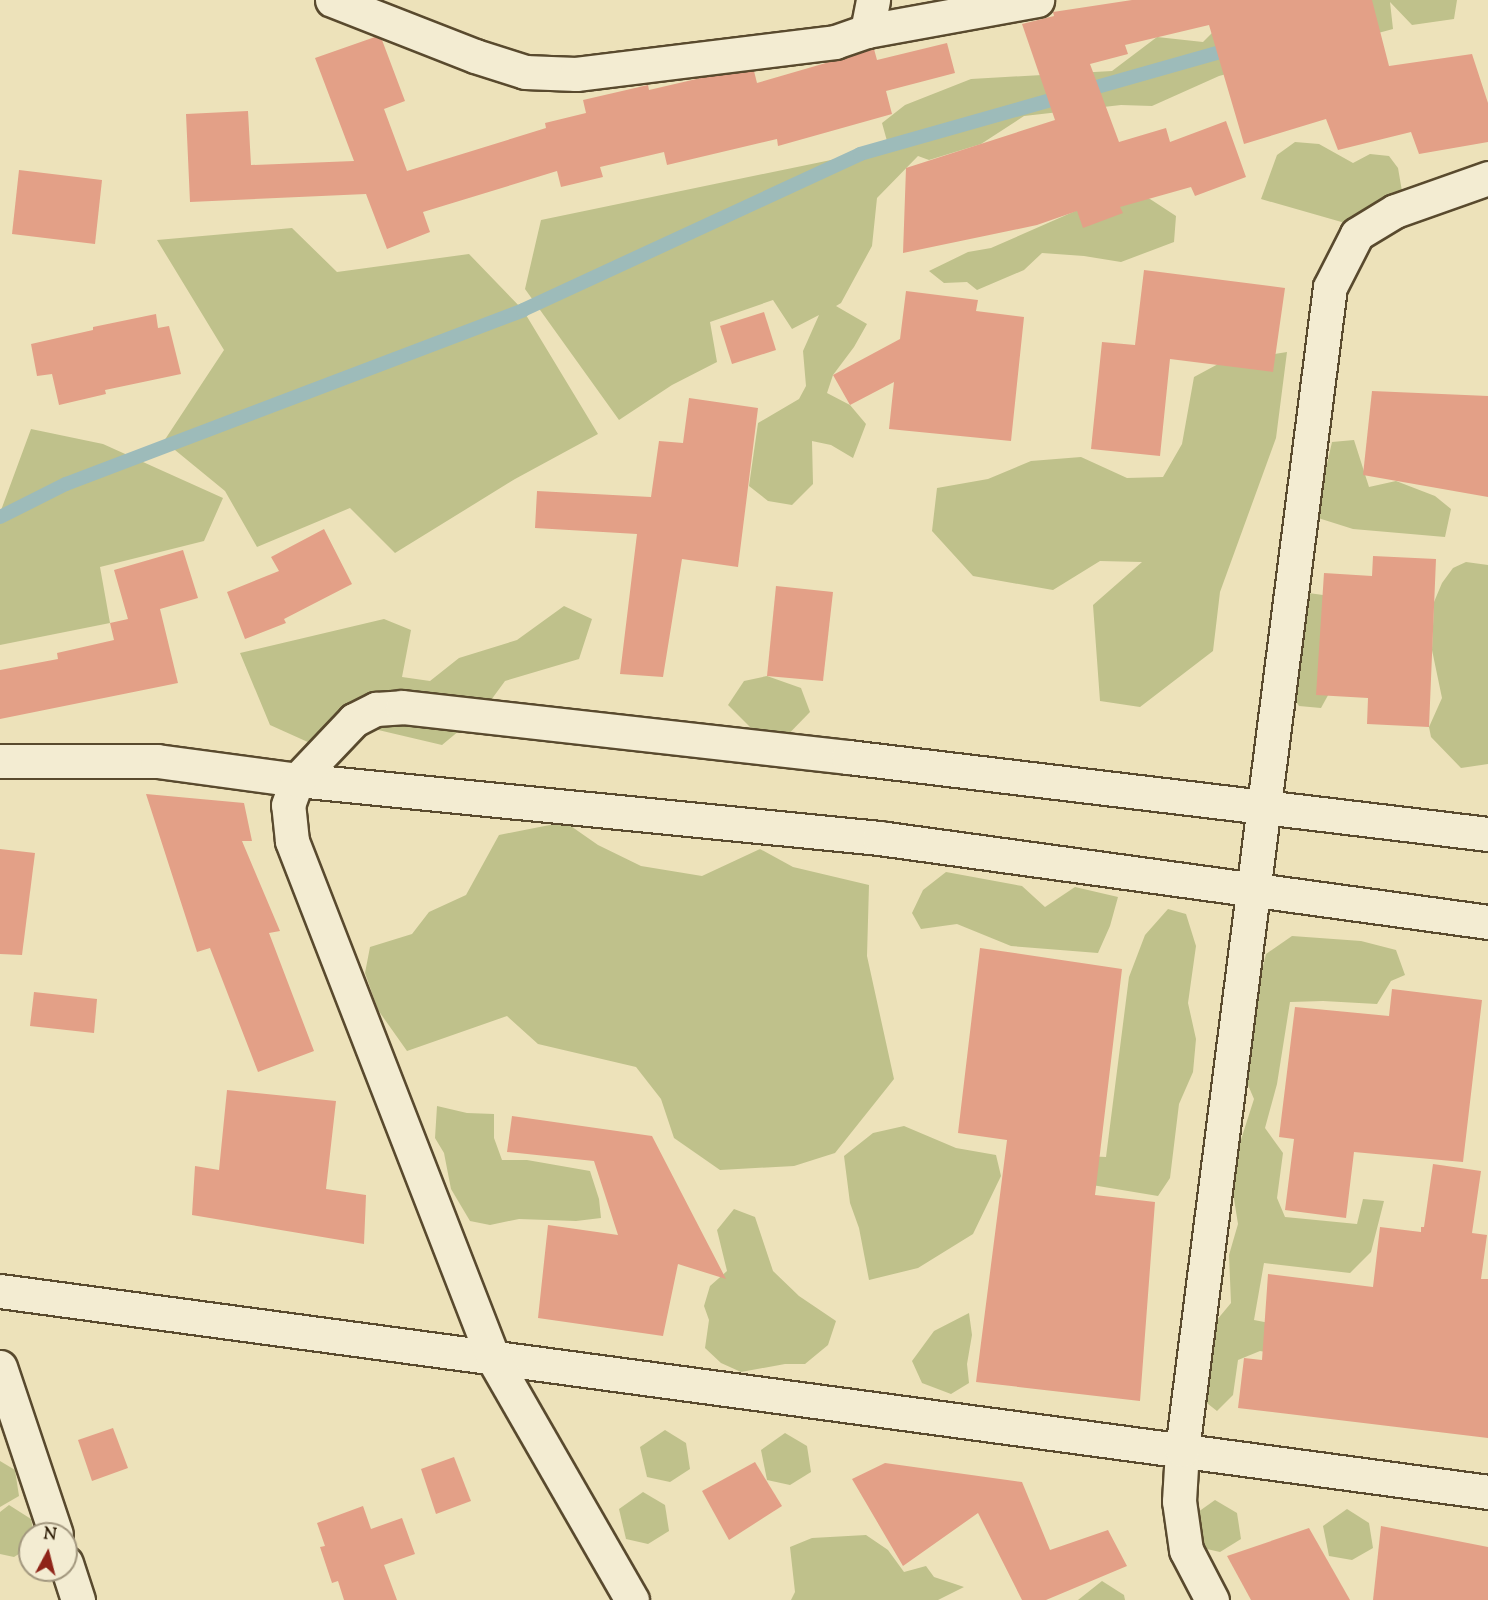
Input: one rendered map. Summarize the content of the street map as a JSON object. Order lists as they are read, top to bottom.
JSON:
{
  "north": "top"
}
